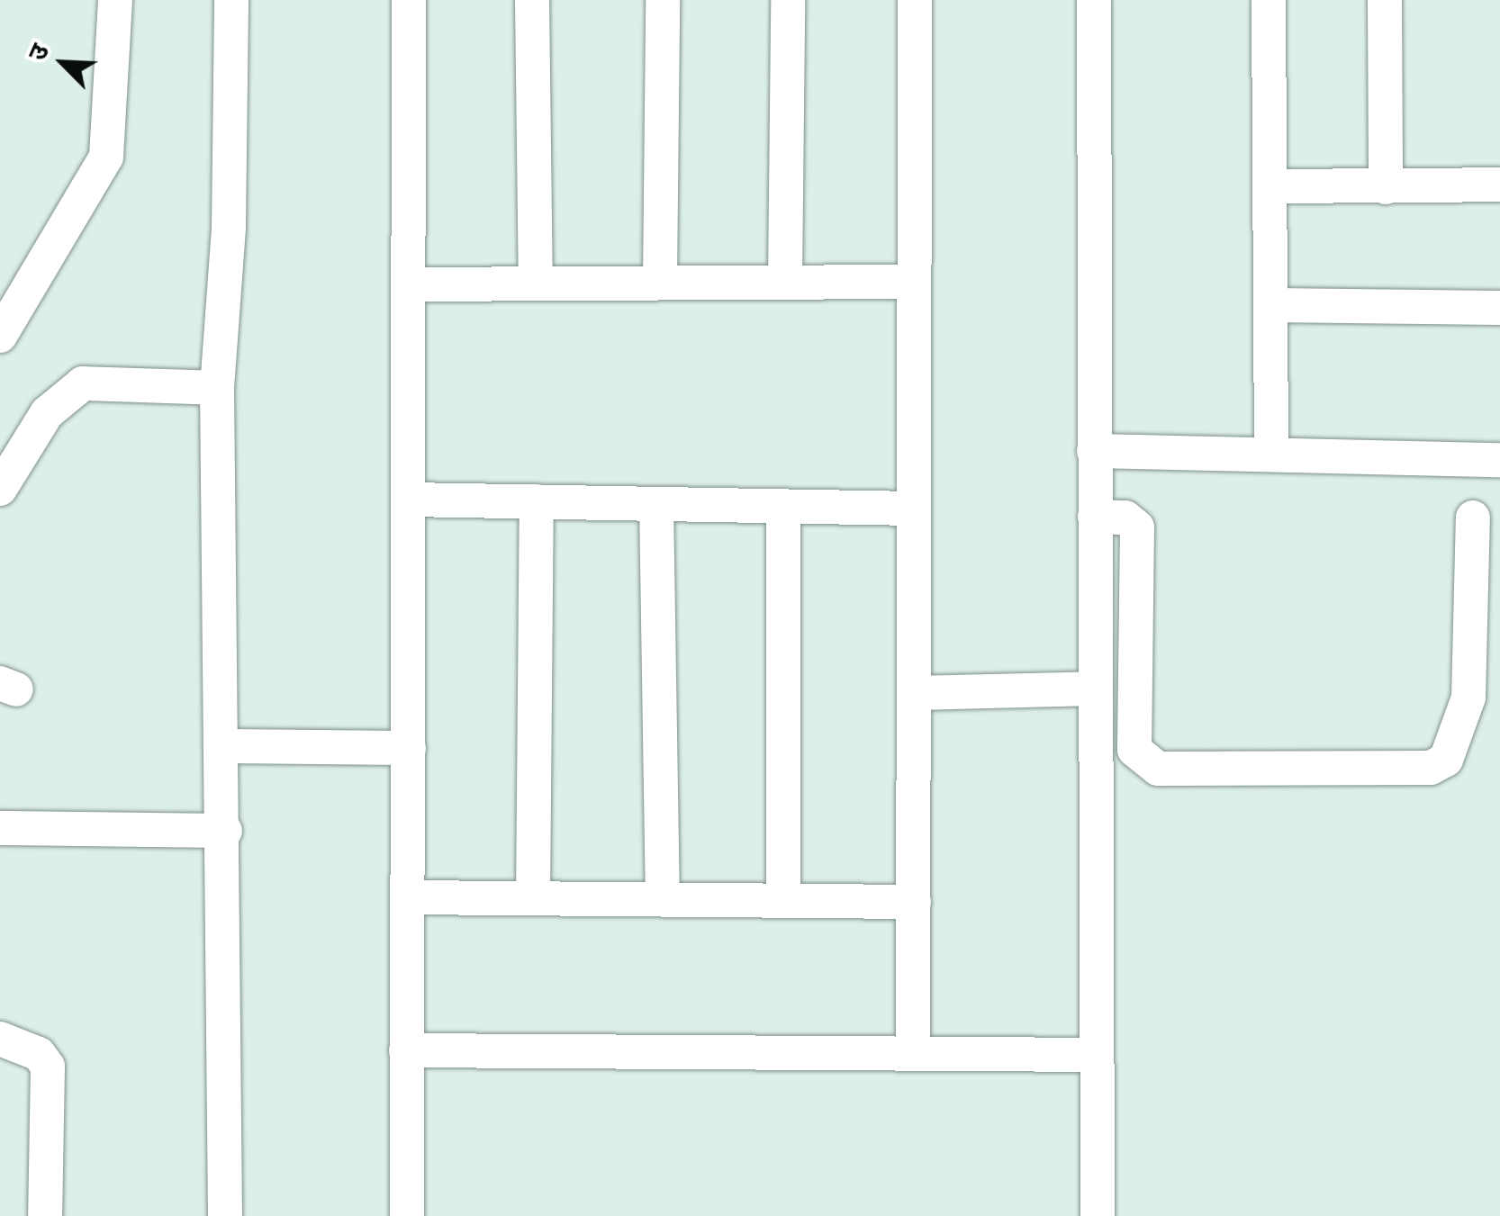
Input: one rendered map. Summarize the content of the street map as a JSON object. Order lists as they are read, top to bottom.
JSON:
{
  "north": "top left"
}
